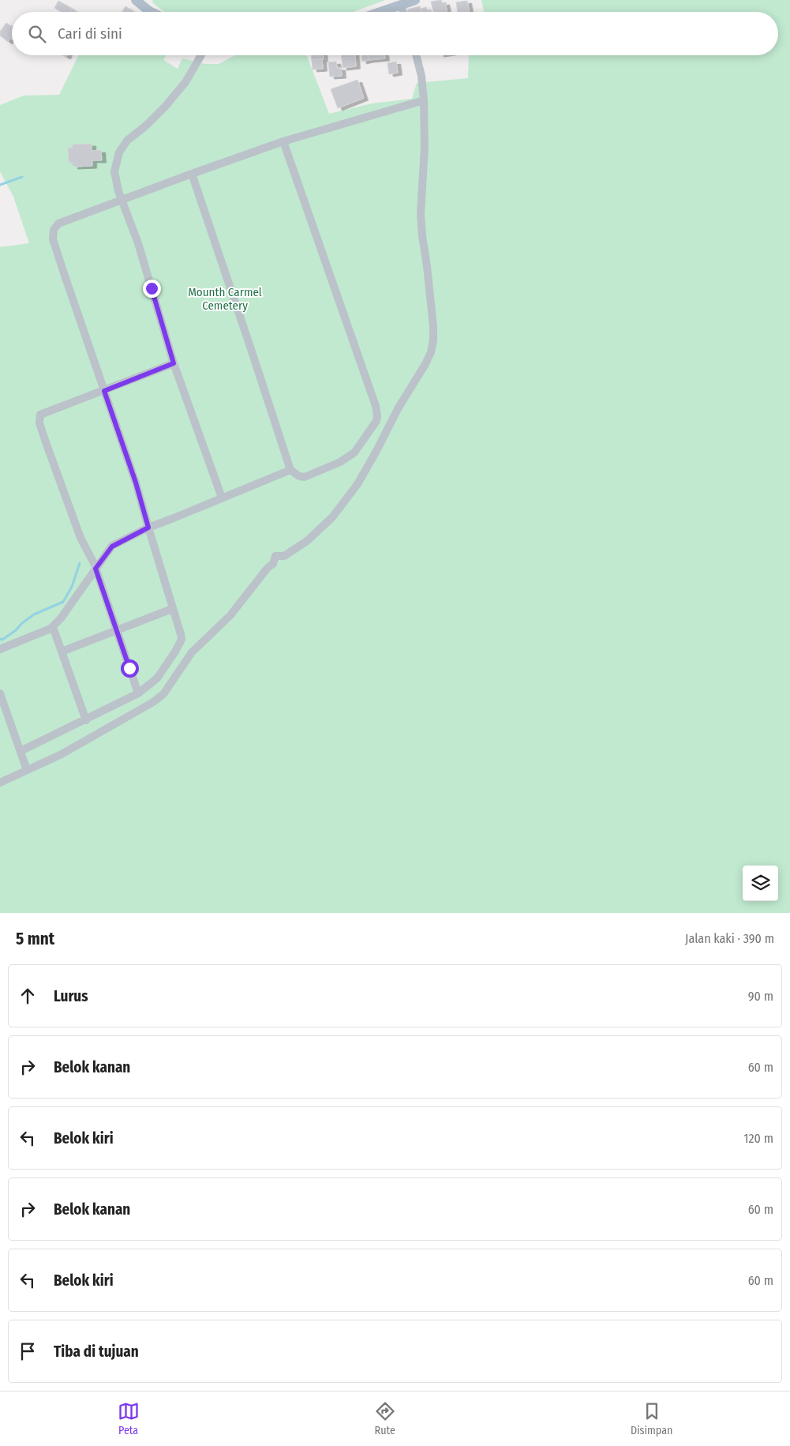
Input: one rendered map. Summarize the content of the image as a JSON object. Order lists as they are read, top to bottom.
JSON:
{
  "parks": ["Mounth Carmel Cemetery"],
  "page": {
    "search": "Cari di sini",
    "heading": ["5 mnt", "Jalan kaki · 390 m"],
    "list": [
      ["Lurus", "90 m"],
      ["Belok kanan", "60 m"],
      ["Belok kiri", "120 m"],
      ["Belok kanan", "60 m"],
      ["Belok kiri", "60 m"],
      "Tiba di tujuan"
    ],
    "nav": ["Peta", "Rute", "Disimpan"]
  }
}
